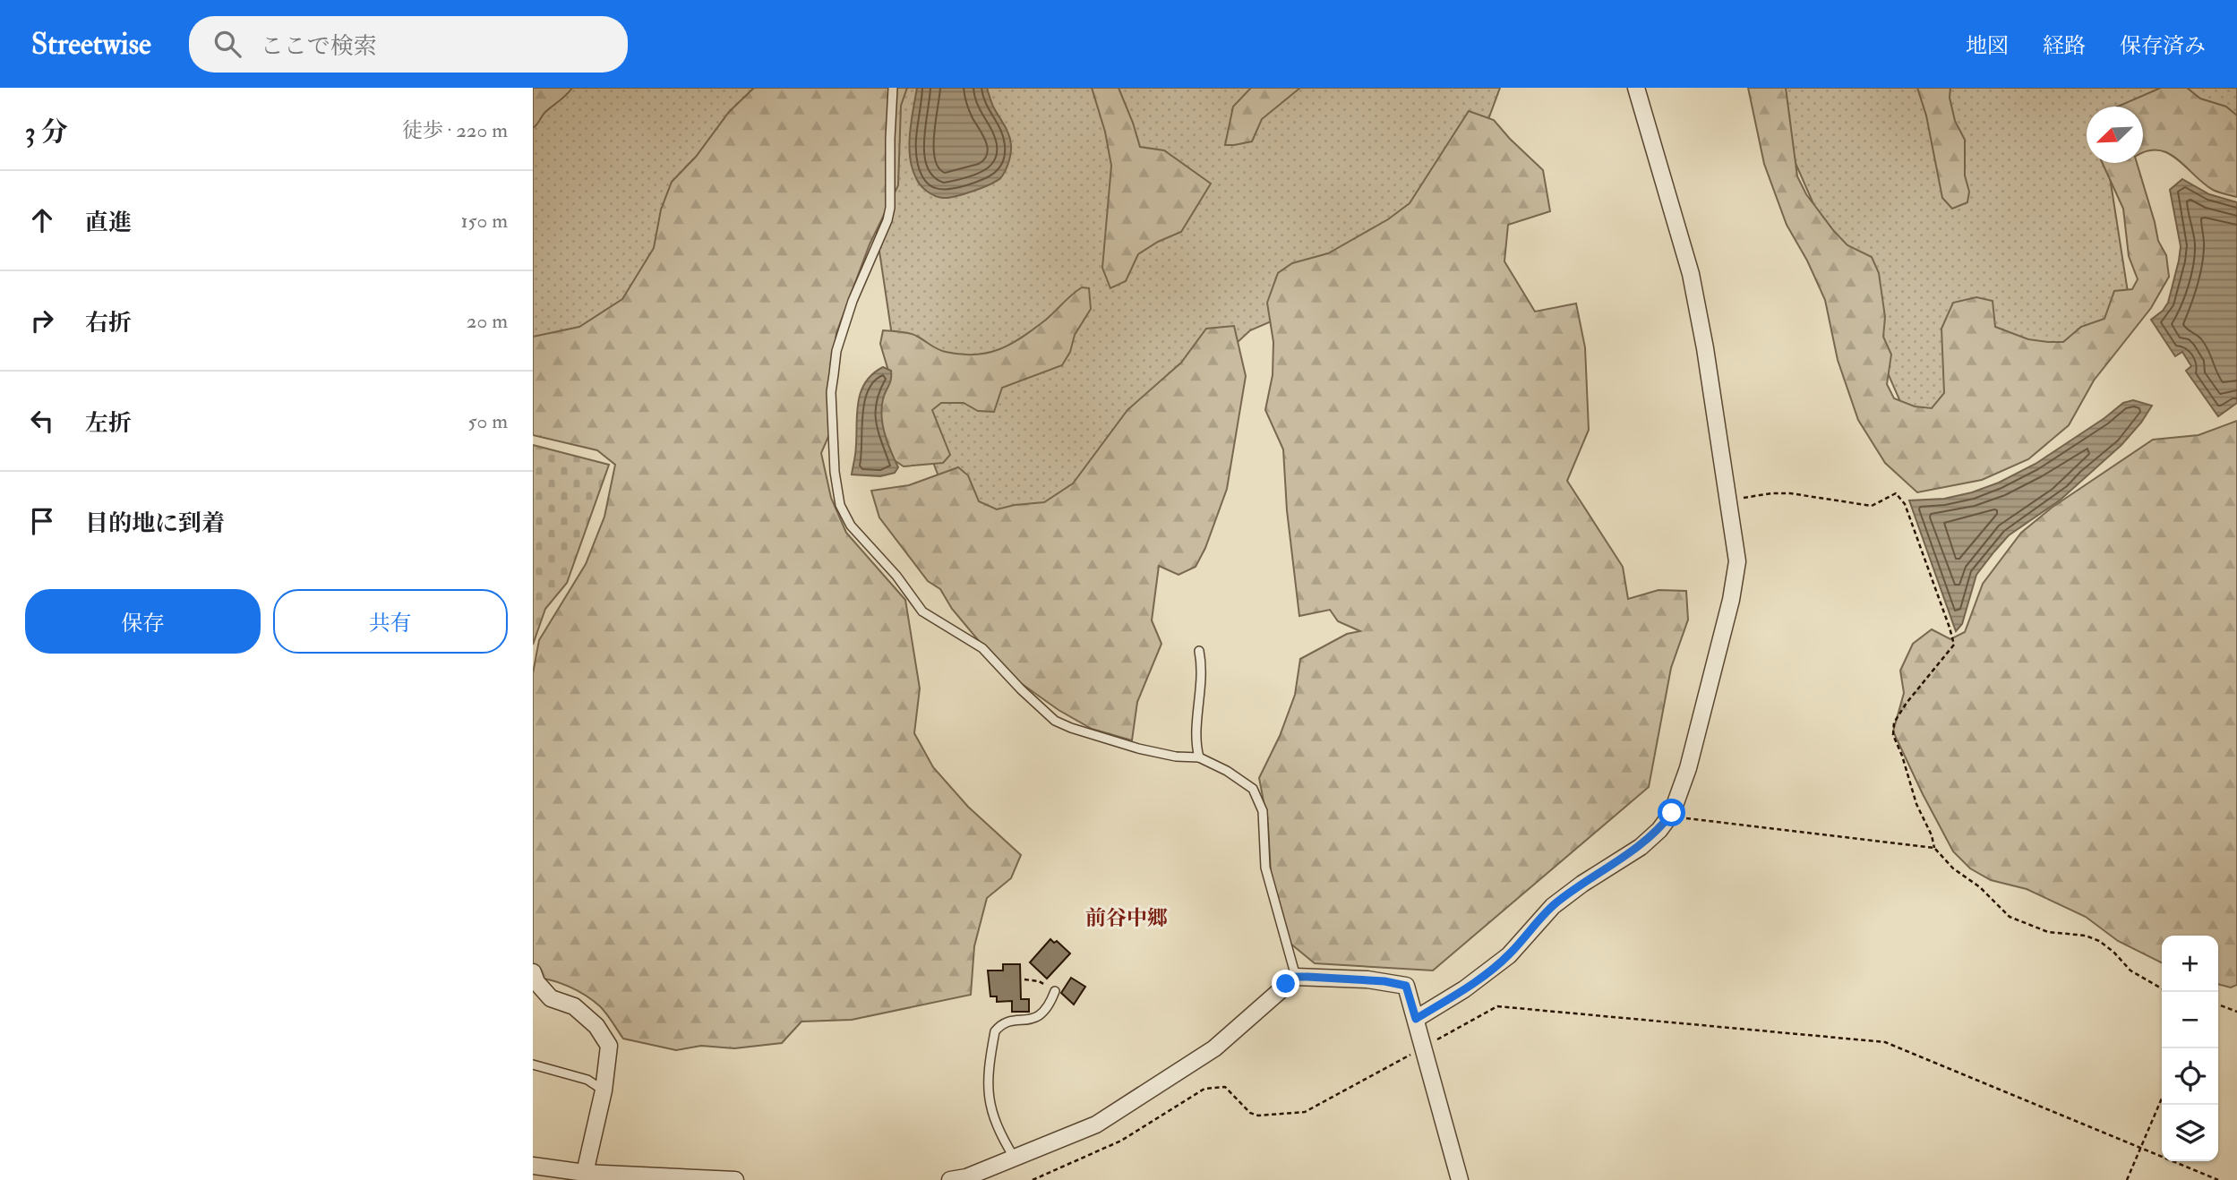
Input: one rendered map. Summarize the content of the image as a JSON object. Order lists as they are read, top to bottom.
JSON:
{
  "districts": ["前谷中郷"],
  "north": "bottom left",
  "page": {
    "header": "Streetwise",
    "search": "ここで検索",
    "nav": ["地図", "経路", "保存済み"],
    "heading": ["3 分", "徒歩 · 220 m"],
    "list": [
      ["直進", "150 m"],
      ["右折", "20 m"],
      ["左折", "50 m"],
      "目的地に到着"
    ],
    "buttons": ["保存", "共有"],
    "map_buttons": ["+", "−"]
  }
}
